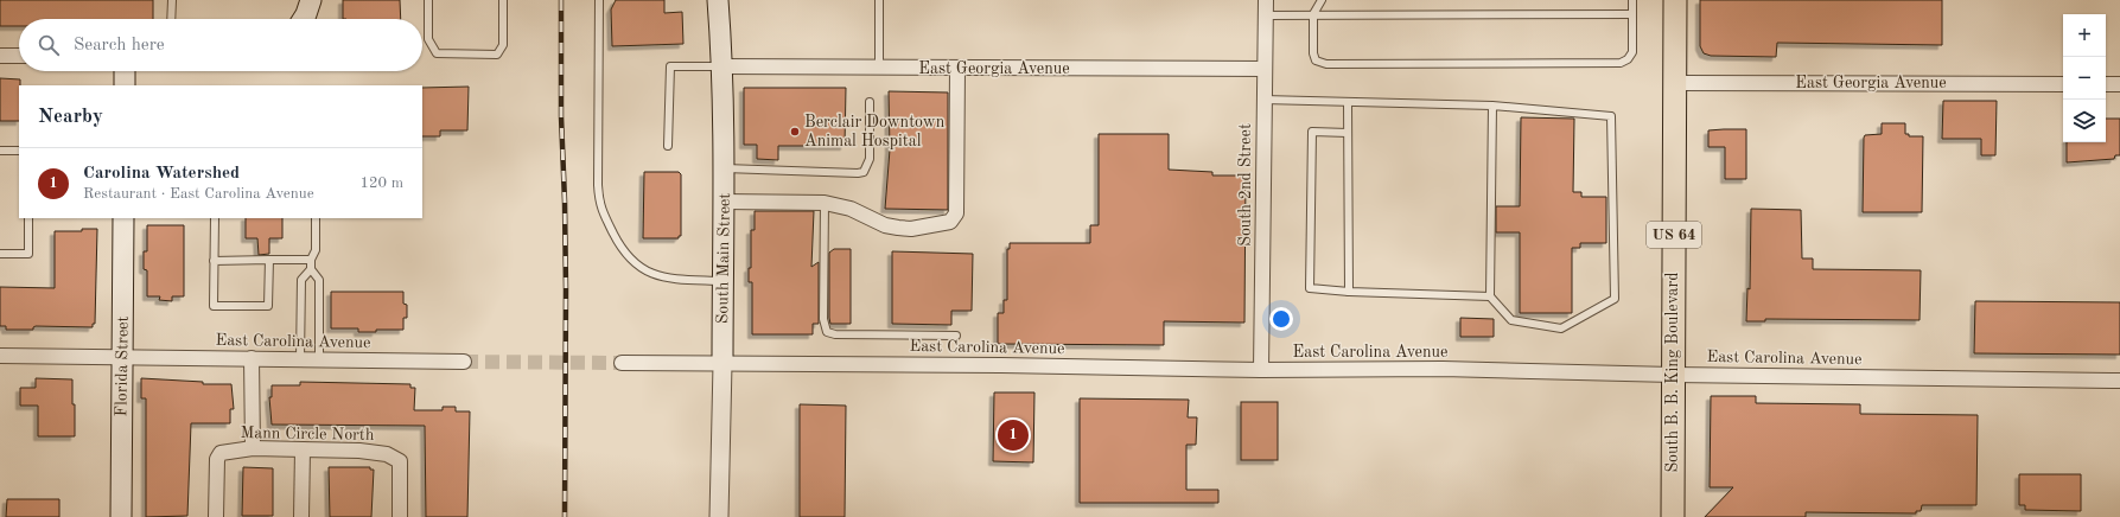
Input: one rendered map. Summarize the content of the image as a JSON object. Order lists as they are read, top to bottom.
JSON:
{
  "streets": {
    "main road": [
      "US 64",
      "South Main Street",
      "Florida Street",
      "South B. B. King Boulevard"
    ],
    "street": [
      "East Georgia Avenue",
      "South 2nd Street",
      "East Carolina Avenue",
      "Mann Circle North"
    ]
  },
  "crossings": [
    ["East Georgia Avenue", "South 2nd Street"],
    ["East Georgia Avenue", "South Main Street"],
    ["East Georgia Avenue", "South B. B. King Boulevard"],
    ["South 2nd Street", "East Carolina Avenue"],
    ["South Main Street", "East Carolina Avenue"],
    ["East Carolina Avenue", "Florida Street"],
    ["East Carolina Avenue", "South B. B. King Boulevard"]
  ],
  "places": ["Berclair Downtown Animal Hospital"],
  "page": {
    "map_buttons": ["+", "−"],
    "search": "Search here",
    "heading": "Nearby",
    "list": [
      {
        "mark": "1",
        "name": "Carolina Watershed",
        "note": "Restaurant · East Carolina Avenue",
        "value": "120 m"
      }
    ],
    "pins": "1"
  }
}
